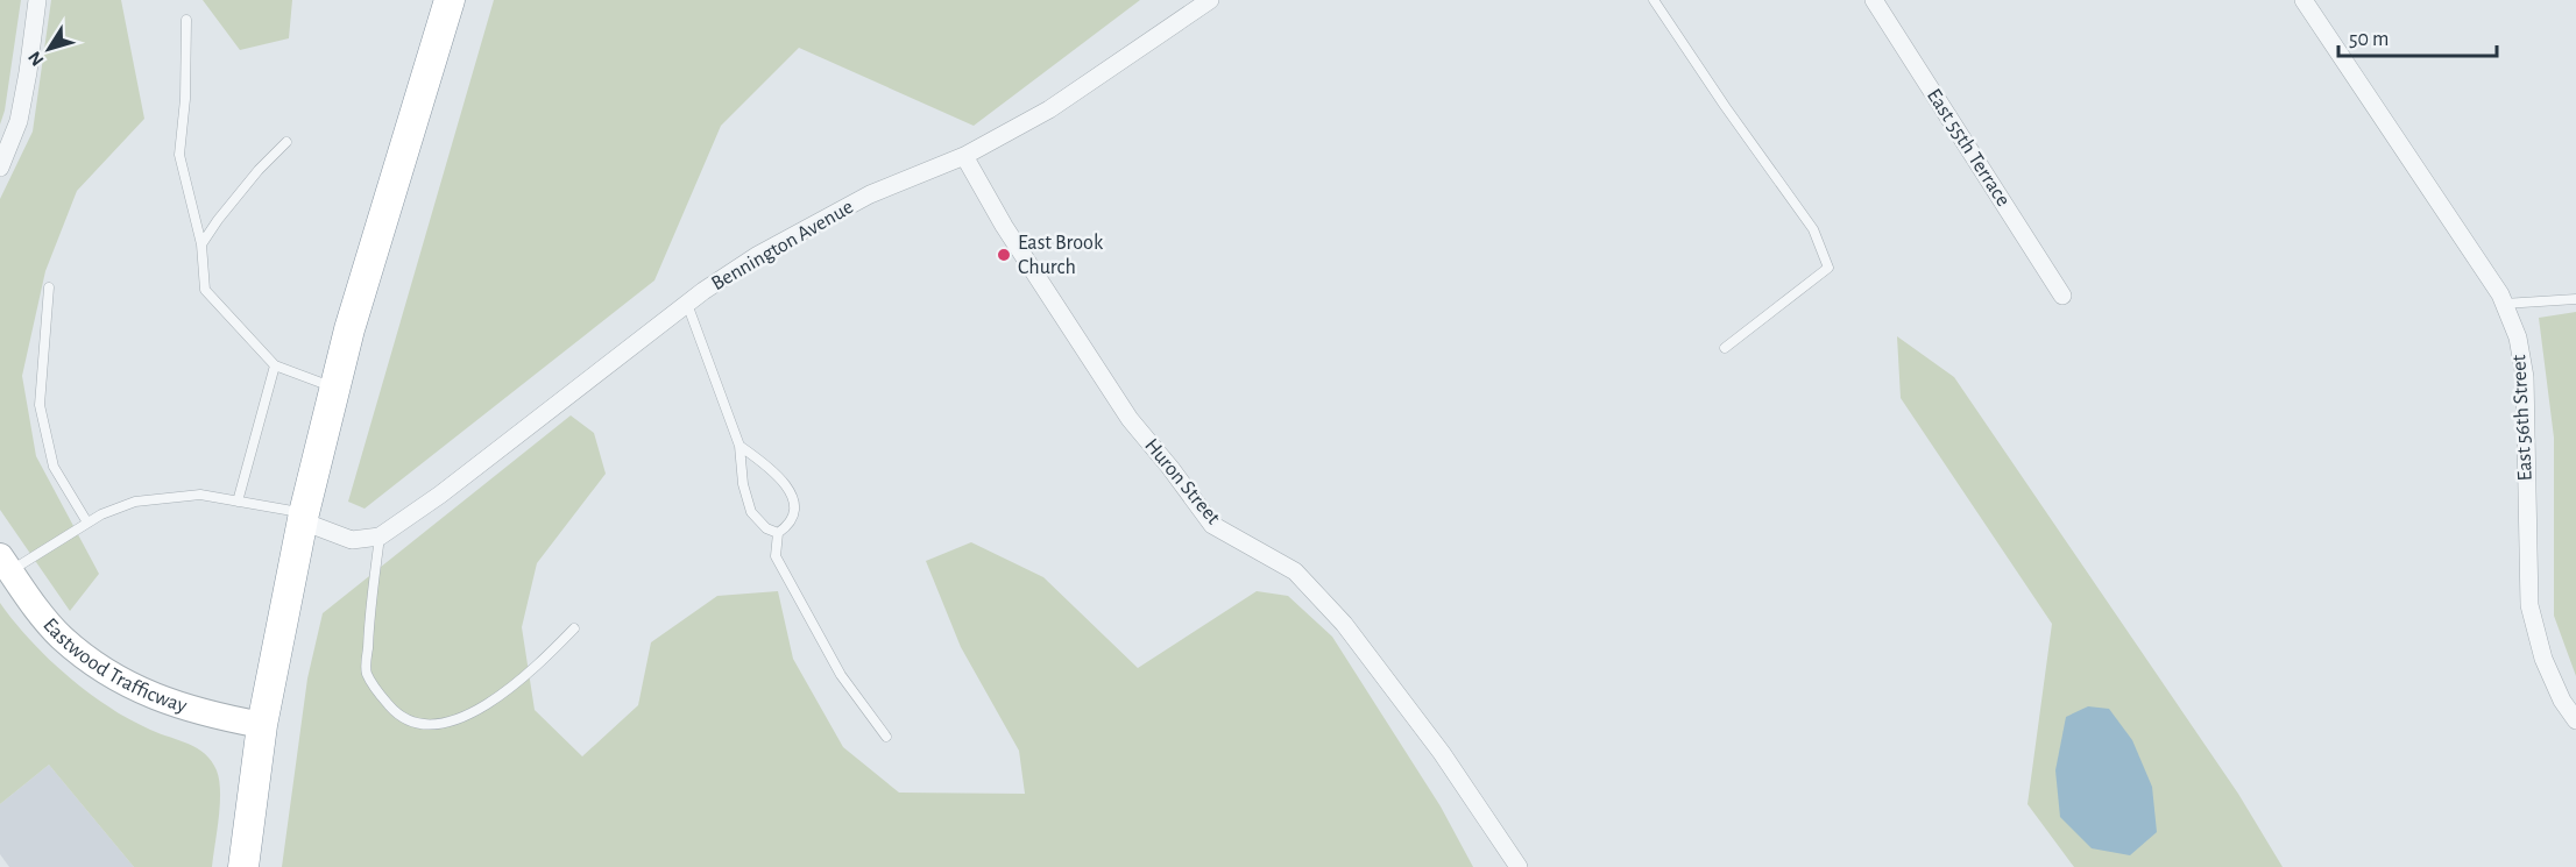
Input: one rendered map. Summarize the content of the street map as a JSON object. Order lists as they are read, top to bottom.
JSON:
{
  "streets": {
    "main road": ["Eastwood Trafficway"],
    "street": [
      "East 55th Terrace",
      "Bennington Avenue",
      "East 56th Street",
      "Huron Street"
    ]
  },
  "crossings": [
    ["Bennington Avenue", "Huron Street"]
  ],
  "places": ["East Brook Church"],
  "scale_bar": "50 m",
  "north": "bottom left"
}
